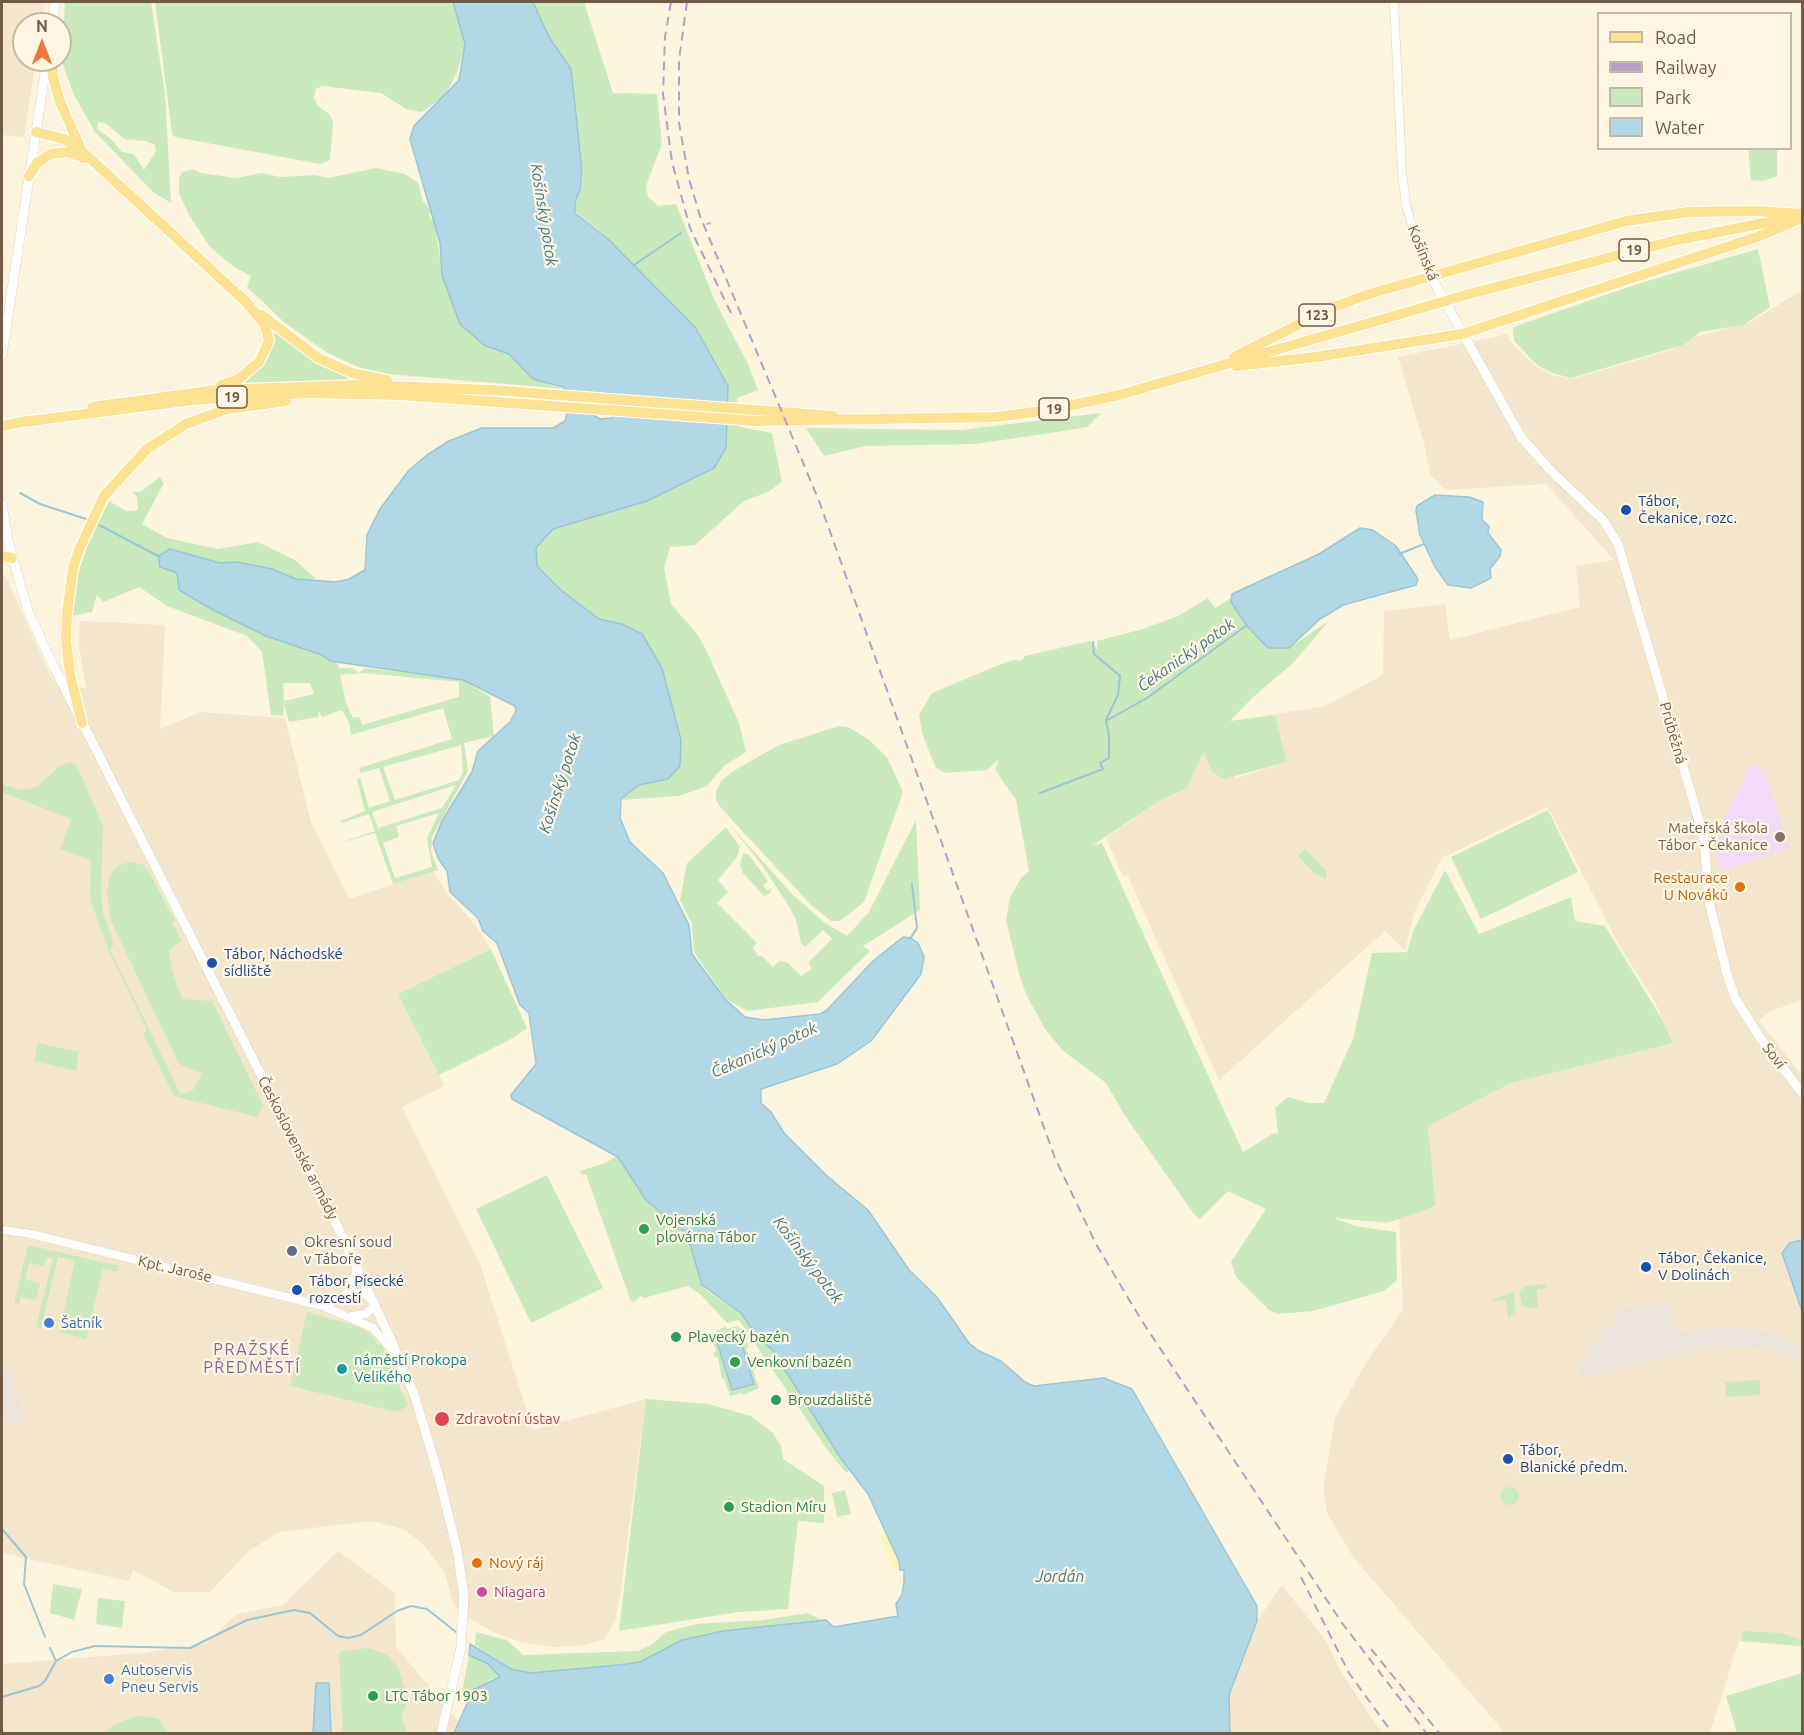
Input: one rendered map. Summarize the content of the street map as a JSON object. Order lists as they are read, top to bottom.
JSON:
{
  "streets": {
    "main road": [
      "19",
      "Košínská",
      "123",
      "Průběžná",
      "Soví",
      "Československé armády"
    ],
    "street": ["Kpt. Jaroše"]
  },
  "crossings": [
    ["19", "123"],
    ["Košínská", "123"],
    ["Košínská", "Průběžná"],
    ["Průběžná", "Soví"],
    ["Československé armády", "Kpt. Jaroše"]
  ],
  "districts": ["PRAŽSKÉ PŘEDMĚSTÍ"],
  "water": ["Košínský potok", "Čekanický potok", "Jordán"],
  "places": [
    "Tábor, Čekanice, rozc.",
    "Mateřská škola Tábor - Čekanice",
    "Restaurace U Nováků",
    "Tábor, Náchodské sídliště",
    "Vojenská plovárna Tábor",
    "Okresní soud v Táboře",
    "Tábor, Čekanice, V Dolinách",
    "Tábor, Písecké rozcestí",
    "Šatník",
    "Plavecký bazén",
    "Venkovní bazén",
    "náměstí Prokopa Velikého",
    "Brouzdaliště",
    "Zdravotní ústav",
    "Tábor, Blanické předm.",
    "Stadion Míru",
    "Nový ráj",
    "Niagara",
    "Autoservis Pneu Servis",
    "LTC Tábor 1903"
  ],
  "legend": [
    "Road",
    "Railway",
    "Park",
    "Water"
  ],
  "north": "top"
}
